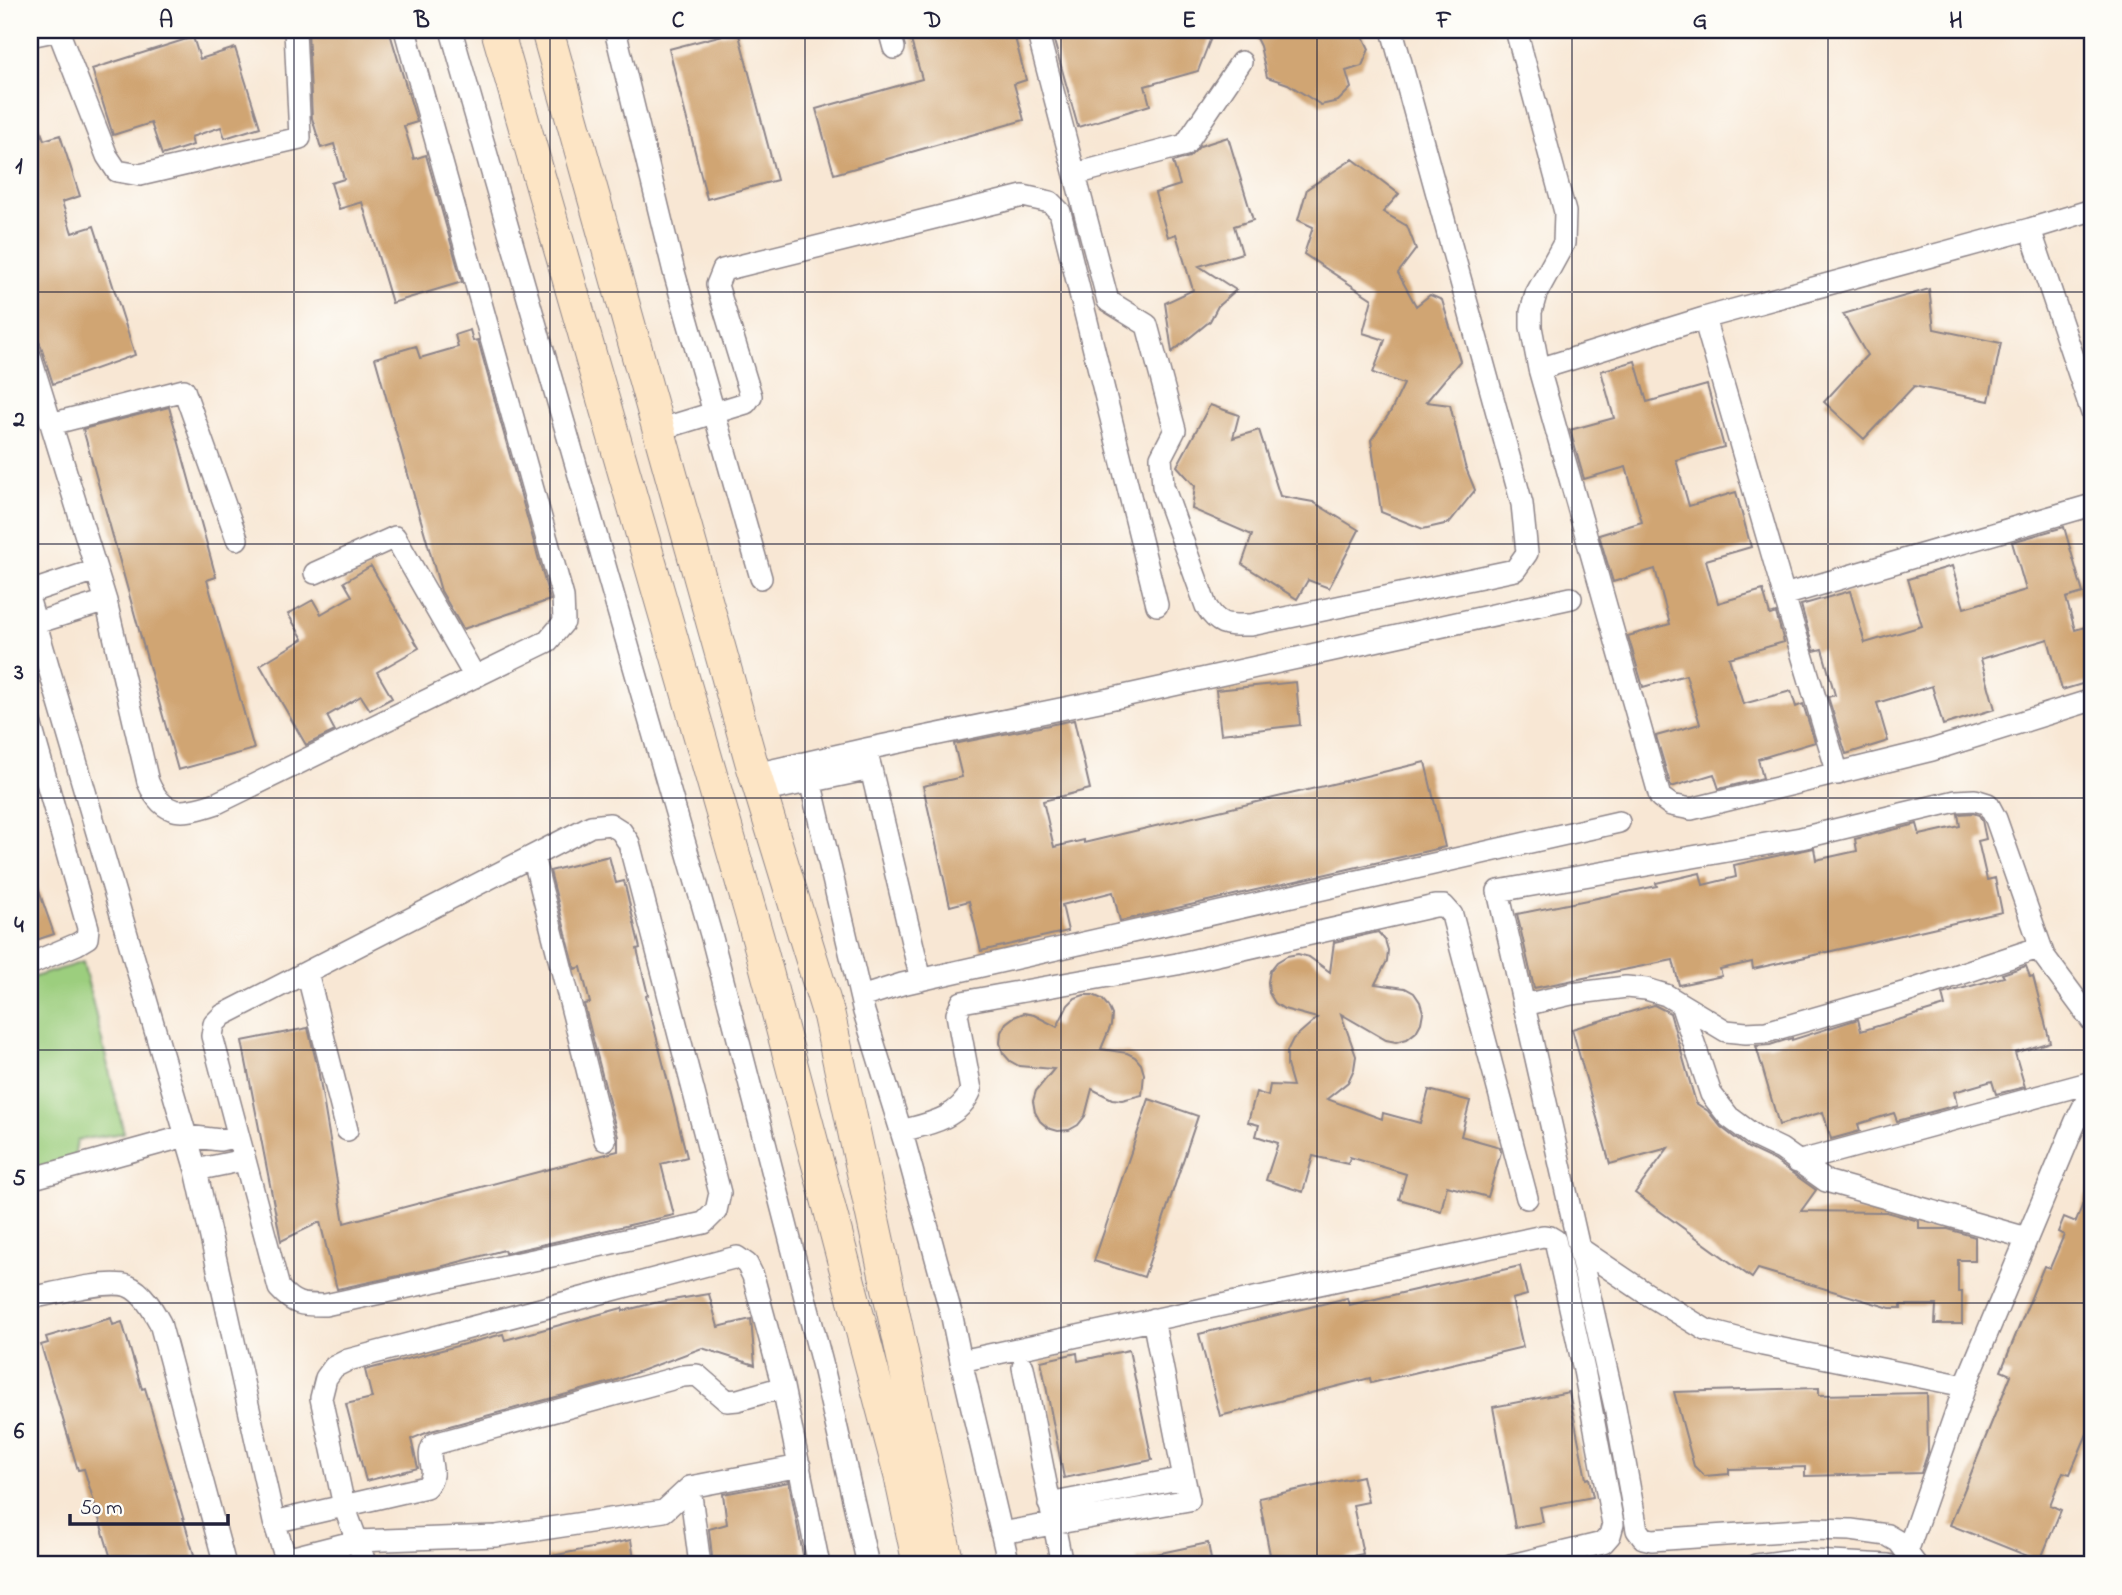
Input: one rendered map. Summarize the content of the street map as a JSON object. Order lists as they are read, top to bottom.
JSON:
{
  "scale_bar": "50 m",
  "grid": {
    "columns": [
      "A",
      "B",
      "C",
      "D",
      "E",
      "F",
      "G",
      "H"
    ],
    "rows": [
      "1",
      "2",
      "3",
      "4",
      "5",
      "6"
    ]
  }
}
